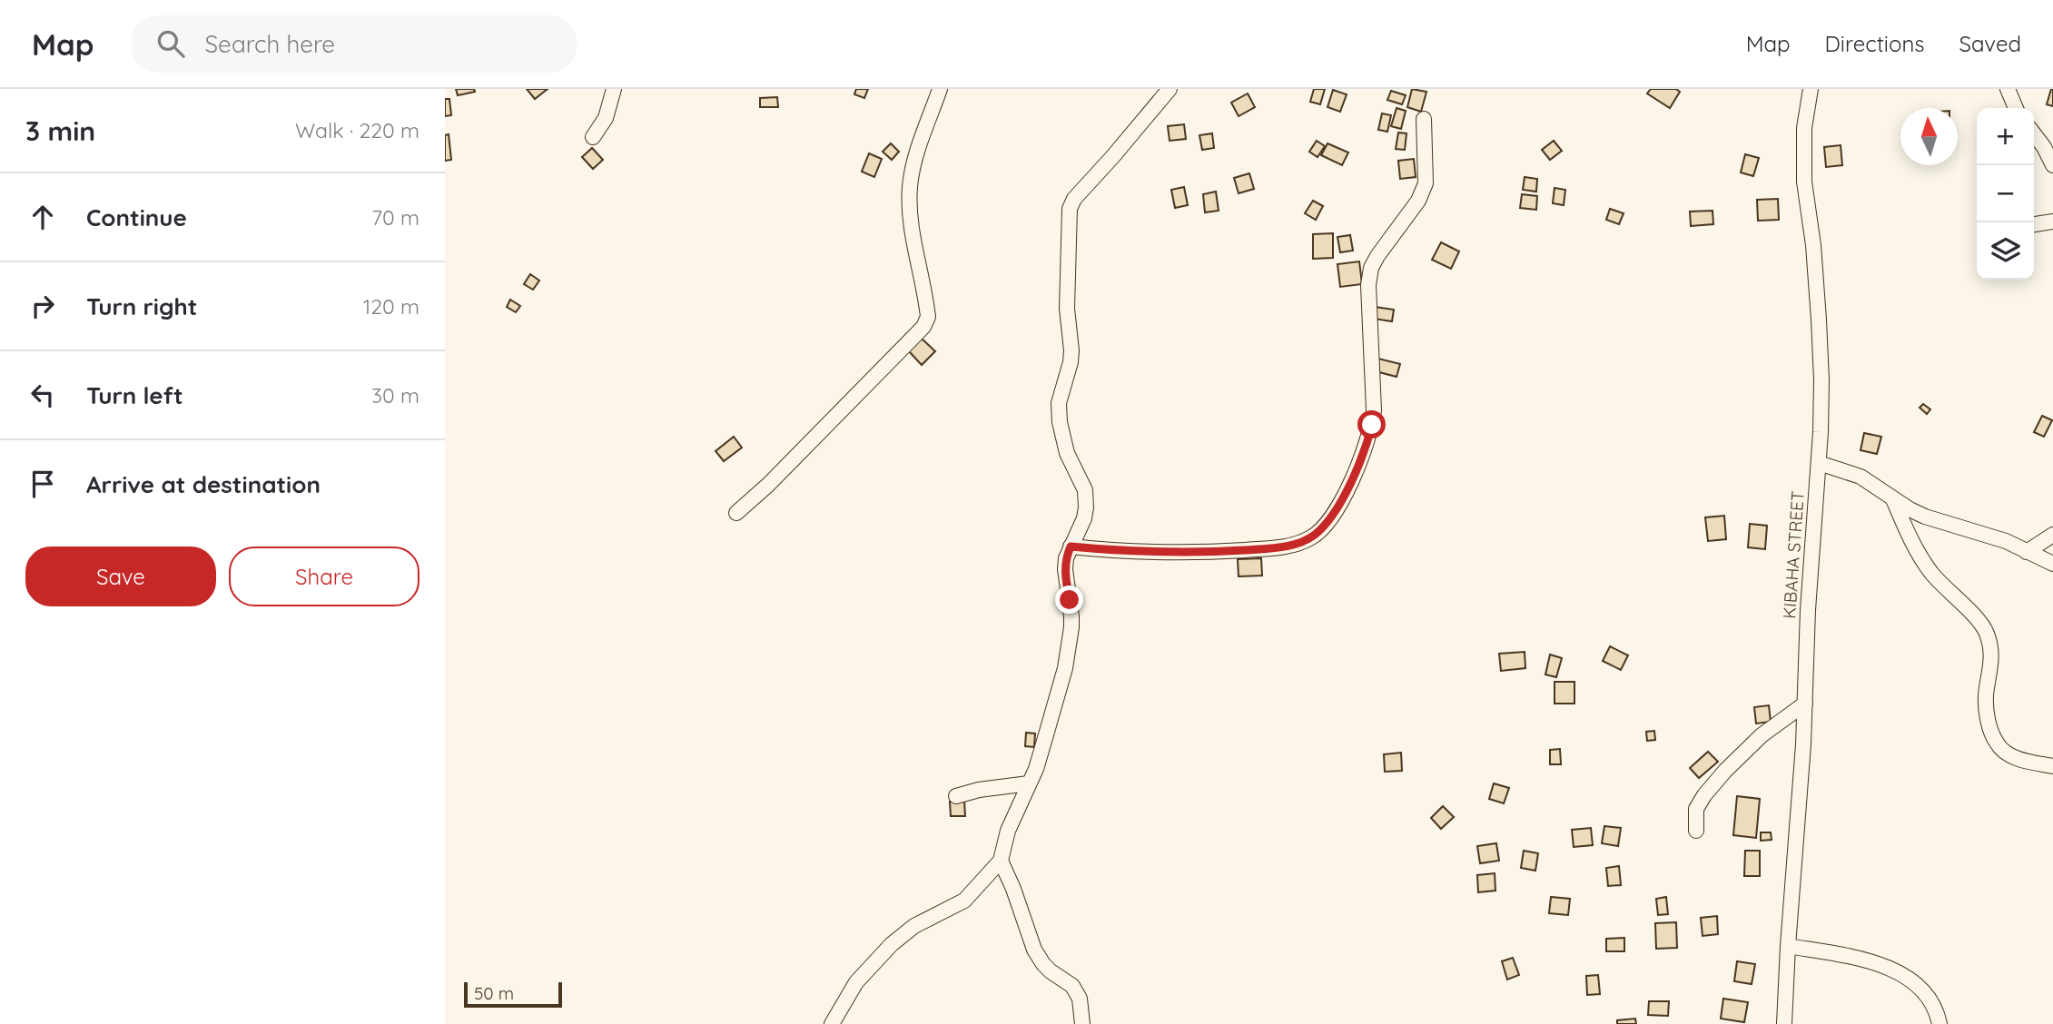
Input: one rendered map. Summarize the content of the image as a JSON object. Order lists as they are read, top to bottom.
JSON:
{
  "streets": {
    "street": ["KIBAHA STREET"]
  },
  "scale_bar": "50 m",
  "north": "top",
  "page": {
    "header": "Map",
    "search": "Search here",
    "nav": ["Map", "Directions", "Saved"],
    "heading": ["3 min", "Walk · 220 m"],
    "map_buttons": ["+", "−"],
    "list": [
      ["Continue", "70 m"],
      ["Turn right", "120 m"],
      ["Turn left", "30 m"],
      "Arrive at destination"
    ],
    "buttons": ["Save", "Share"],
    "scale": "50 m"
  }
}
